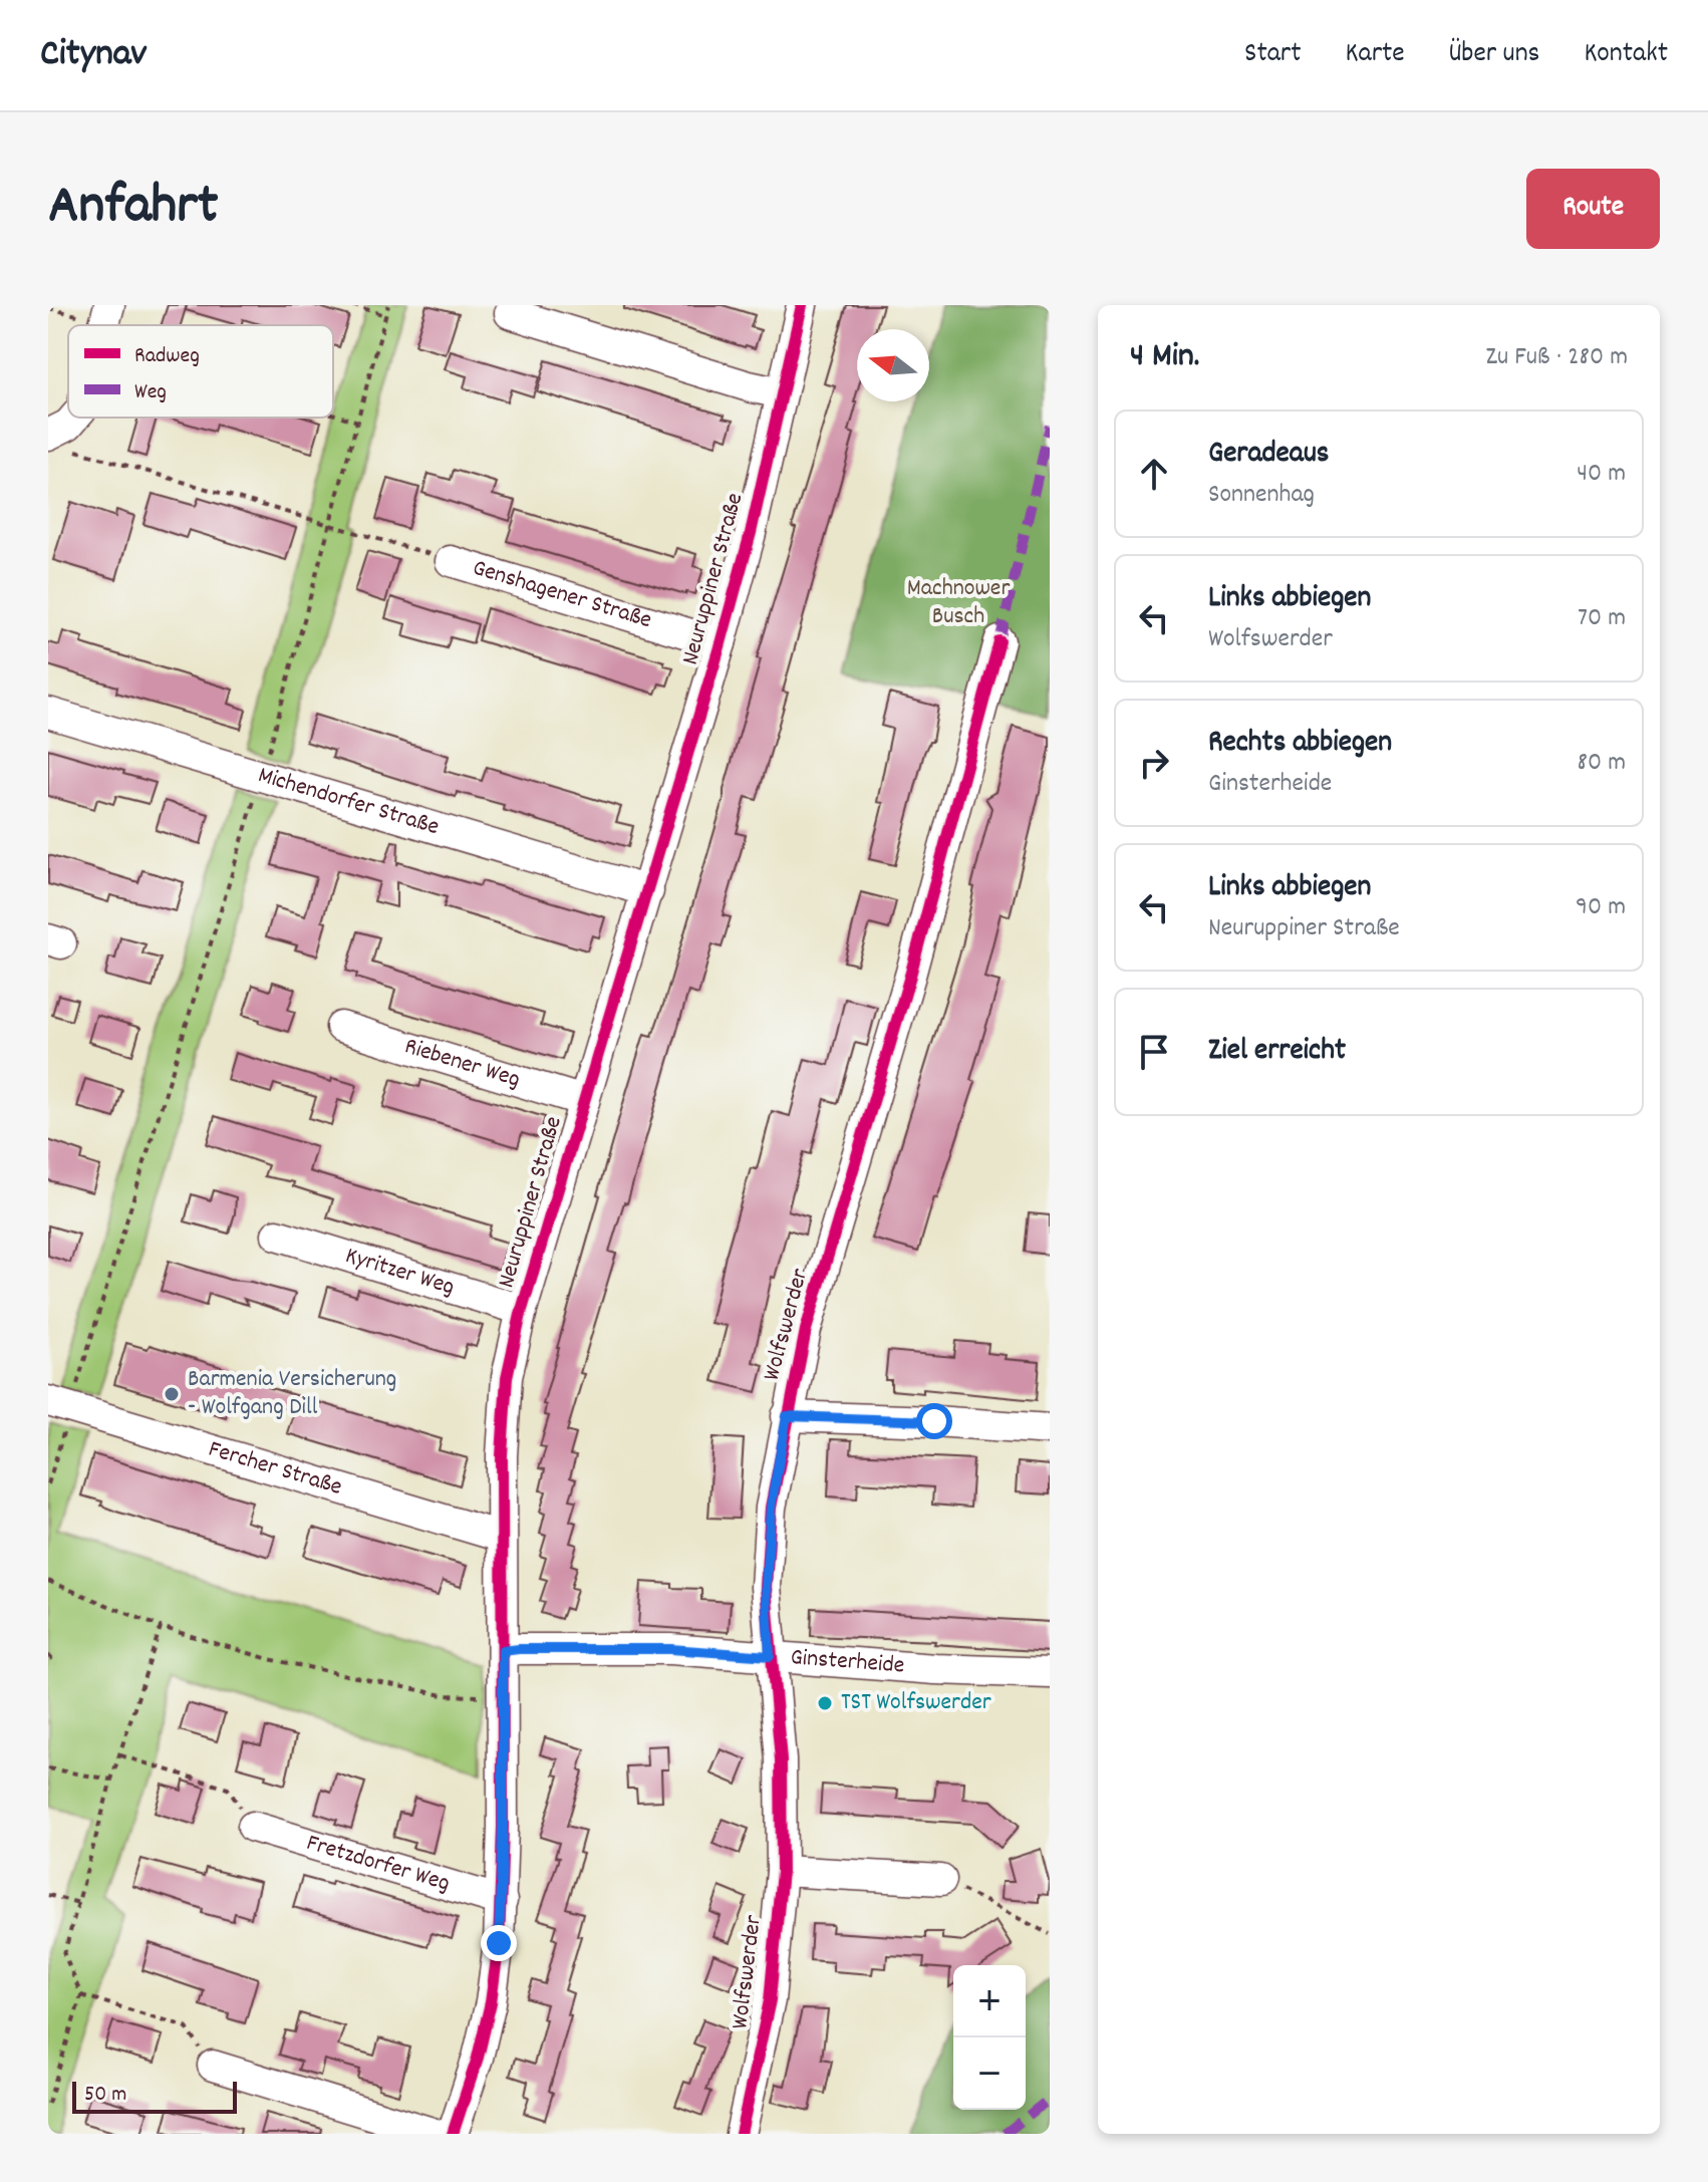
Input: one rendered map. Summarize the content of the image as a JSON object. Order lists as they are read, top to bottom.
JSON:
{
  "streets": {
    "street": [
      "Neuruppiner Straße",
      "Genshagener Straße",
      "Michendorfer Straße",
      "Riebener Weg",
      "Kyritzer Weg",
      "Wolfswerder",
      "Fercher Straße",
      "Ginsterheide",
      "Fretzdorfer Weg"
    ]
  },
  "crossings": [
    ["Neuruppiner Straße", "Genshagener Straße"],
    ["Neuruppiner Straße", "Michendorfer Straße"],
    ["Neuruppiner Straße", "Riebener Weg"],
    ["Neuruppiner Straße", "Kyritzer Weg"],
    ["Neuruppiner Straße", "Fercher Straße"],
    ["Neuruppiner Straße", "Ginsterheide"],
    ["Neuruppiner Straße", "Fretzdorfer Weg"],
    ["Wolfswerder", "Ginsterheide"]
  ],
  "parks": ["Machnower Busch"],
  "places": ["Barmenia Versicherung - Wolfgang Dill", "TST Wolfswerder"],
  "legend": ["Radweg", "Weg"],
  "scale_bar": "50 m",
  "north": "left",
  "page": {
    "header": "Citynav",
    "nav": [
      "Start",
      "Karte",
      "Über uns",
      "Kontakt"
    ],
    "title": "Anfahrt",
    "buttons": "Route",
    "heading": ["4 Min.", "Zu Fuß · 280 m"],
    "list": [
      ["Geradeaus", "Sonnenhag", "40 m"],
      ["Links abbiegen", "Wolfswerder", "70 m"],
      ["Rechts abbiegen", "Ginsterheide", "80 m"],
      ["Links abbiegen", "Neuruppiner Straße", "90 m"],
      "Ziel erreicht"
    ],
    "map_buttons": ["+", "−"],
    "scale": "50 m"
  }
}
